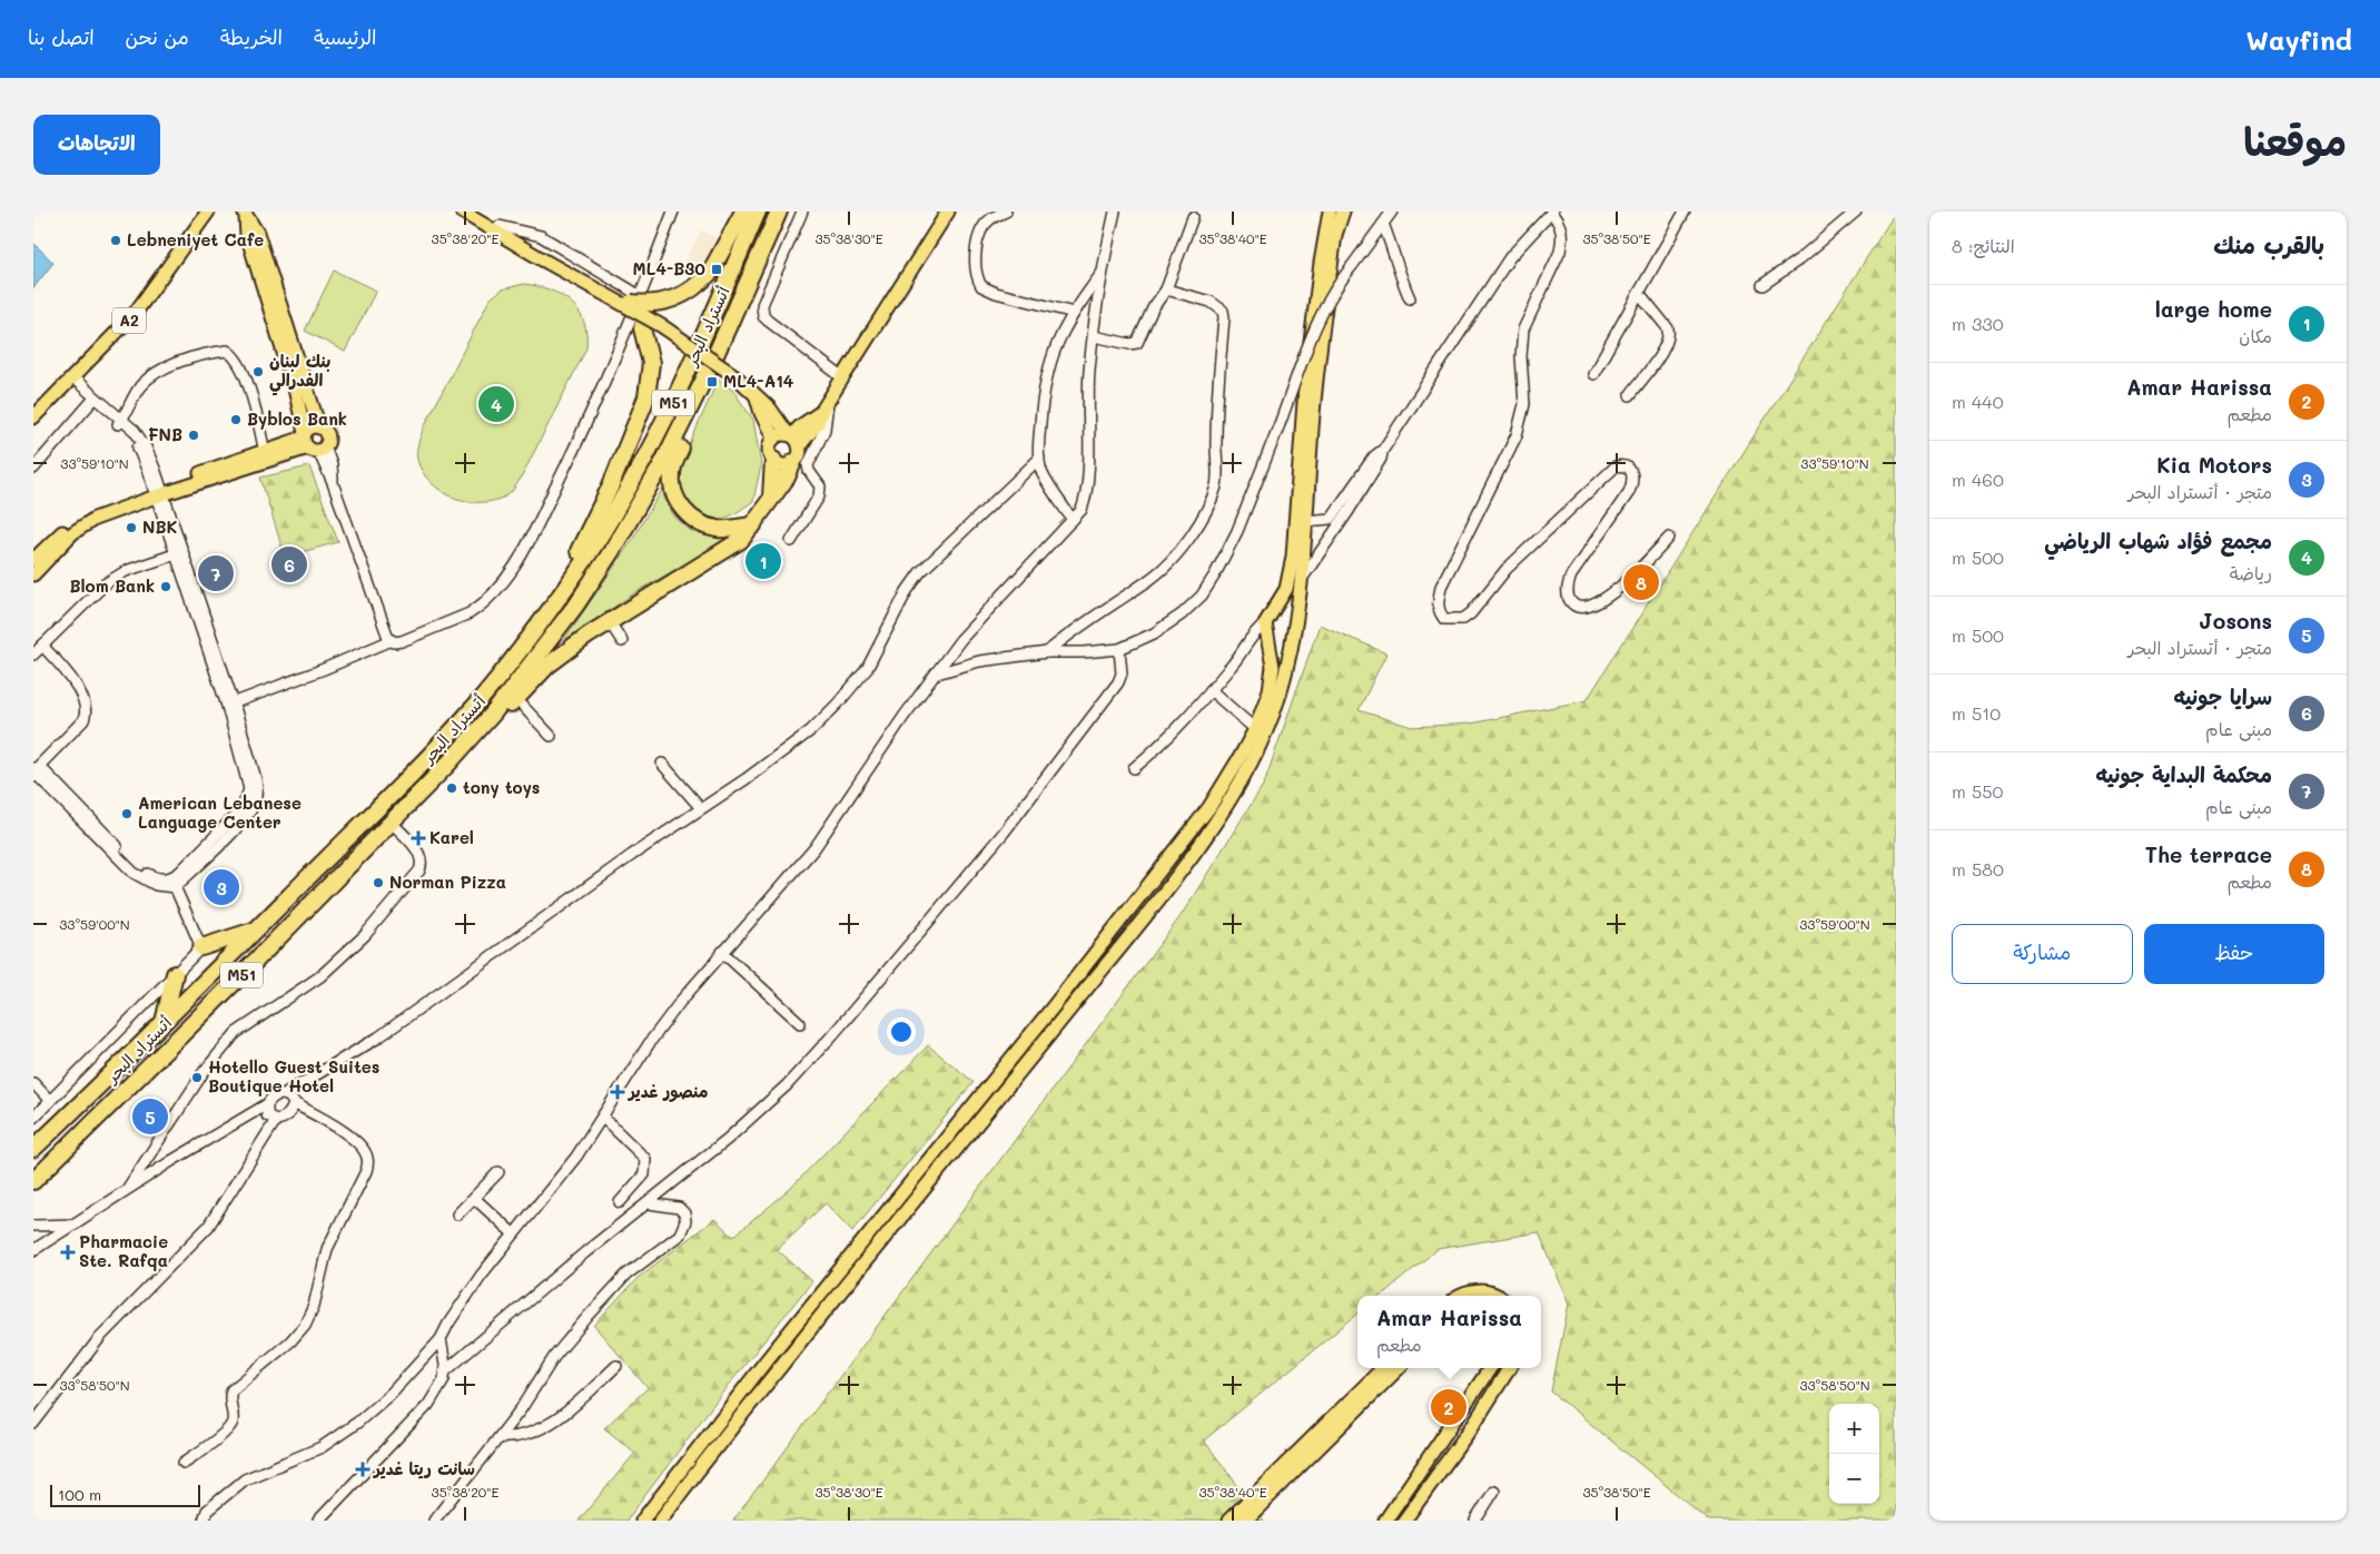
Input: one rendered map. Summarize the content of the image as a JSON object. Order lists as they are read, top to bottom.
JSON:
{
  "streets": {
    "highway": ["أتستراد البحر", "M51"],
    "main road": ["A2"]
  },
  "places": {
    "other": [
      "Lebneniyet Cafe",
      "بنك لبنان الفدرالي",
      "Byblos Bank",
      "FNB",
      "NBK",
      "Blom Bank",
      "tony toys",
      "American Lebanese Language Center",
      "Norman Pizza",
      "Hotello Guest Suites Boutique Hotel"
    ],
    "transit": ["ML4-B30", "ML4-A14"],
    "health": [
      "Karel",
      "منصور غدير",
      "Pharmacie Ste. Rafqa",
      "سانت ريتا غدير"
    ]
  },
  "scale_bar": "100 m",
  "page": {
    "header": "Wayfind",
    "nav": [
      "الرئيسية",
      "الخريطة",
      "من نحن",
      "اتصل بنا"
    ],
    "title": "موقعنا",
    "buttons": [
      "الاتجاهات",
      ["حفظ", "مشاركة"]
    ],
    "heading": ["بالقرب منك", "النتائج: 8"],
    "list": [
      {
        "mark": "1",
        "name": "large home",
        "note": "مكان",
        "value": "330 m"
      },
      {
        "mark": "2",
        "name": "Amar Harissa",
        "note": "مطعم",
        "value": "440 m"
      },
      {
        "mark": "3",
        "name": "Kia Motors",
        "note": "متجر · أتستراد البحر",
        "value": "460 m"
      },
      {
        "mark": "4",
        "name": "مجمع فؤاد شهاب الرياضي",
        "note": "رياضة",
        "value": "500 m"
      },
      {
        "mark": "5",
        "name": "Josons",
        "note": "متجر · أتستراد البحر",
        "value": "500 m"
      },
      {
        "mark": "6",
        "name": "سرايا جونيه",
        "note": "مبنى عام",
        "value": "510 m"
      },
      {
        "mark": "7",
        "name": "محكمة البداية جونيه",
        "note": "مبنى عام",
        "value": "550 m"
      },
      {
        "mark": "8",
        "name": "The terrace",
        "note": "مطعم",
        "value": "580 m"
      }
    ],
    "pins": [
      "4",
      "1",
      "6",
      "7",
      "8",
      "3",
      "5",
      "2"
    ],
    "popup": ["Amar Harissa", "مطعم"],
    "map_buttons": ["+", "−"],
    "scale": "100 m"
  },
  "coordinates": [
    "35°38'20\"E",
    "35°38'30\"E",
    "35°38'40\"E",
    "35°38'50\"E",
    "33°59'10\"N",
    "33°59'00\"N",
    "33°58'50\"N"
  ]
}
